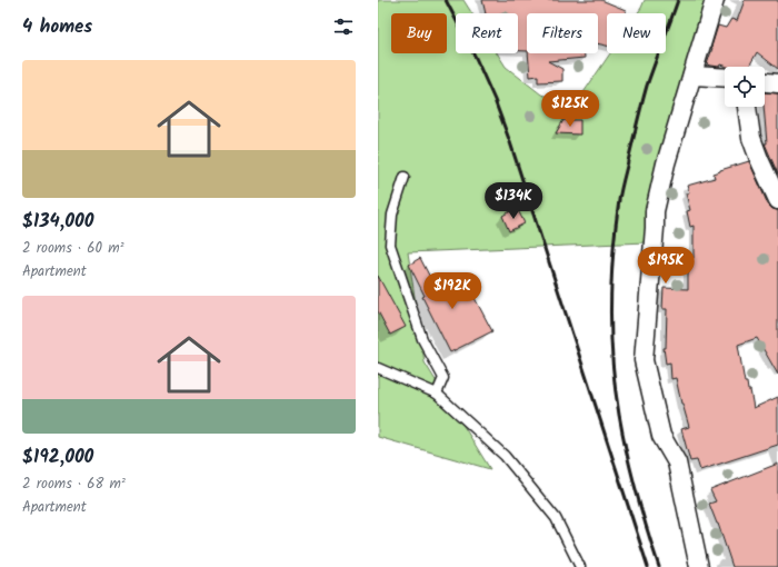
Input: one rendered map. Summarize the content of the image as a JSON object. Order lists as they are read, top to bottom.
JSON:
{
  "page": {
    "heading": "4 homes",
    "chip": [
      "Buy",
      "Rent",
      "Filters",
      "New"
    ],
    "list": [
      {
        "name": "$134,000",
        "note": "2 rooms · 60 m² · Apartment"
      },
      {
        "name": "$192,000",
        "note": "2 rooms · 68 m² · Apartment"
      }
    ],
    "price": [
      "$125K",
      "$134K",
      "$195K",
      "$192K"
    ]
  }
}
